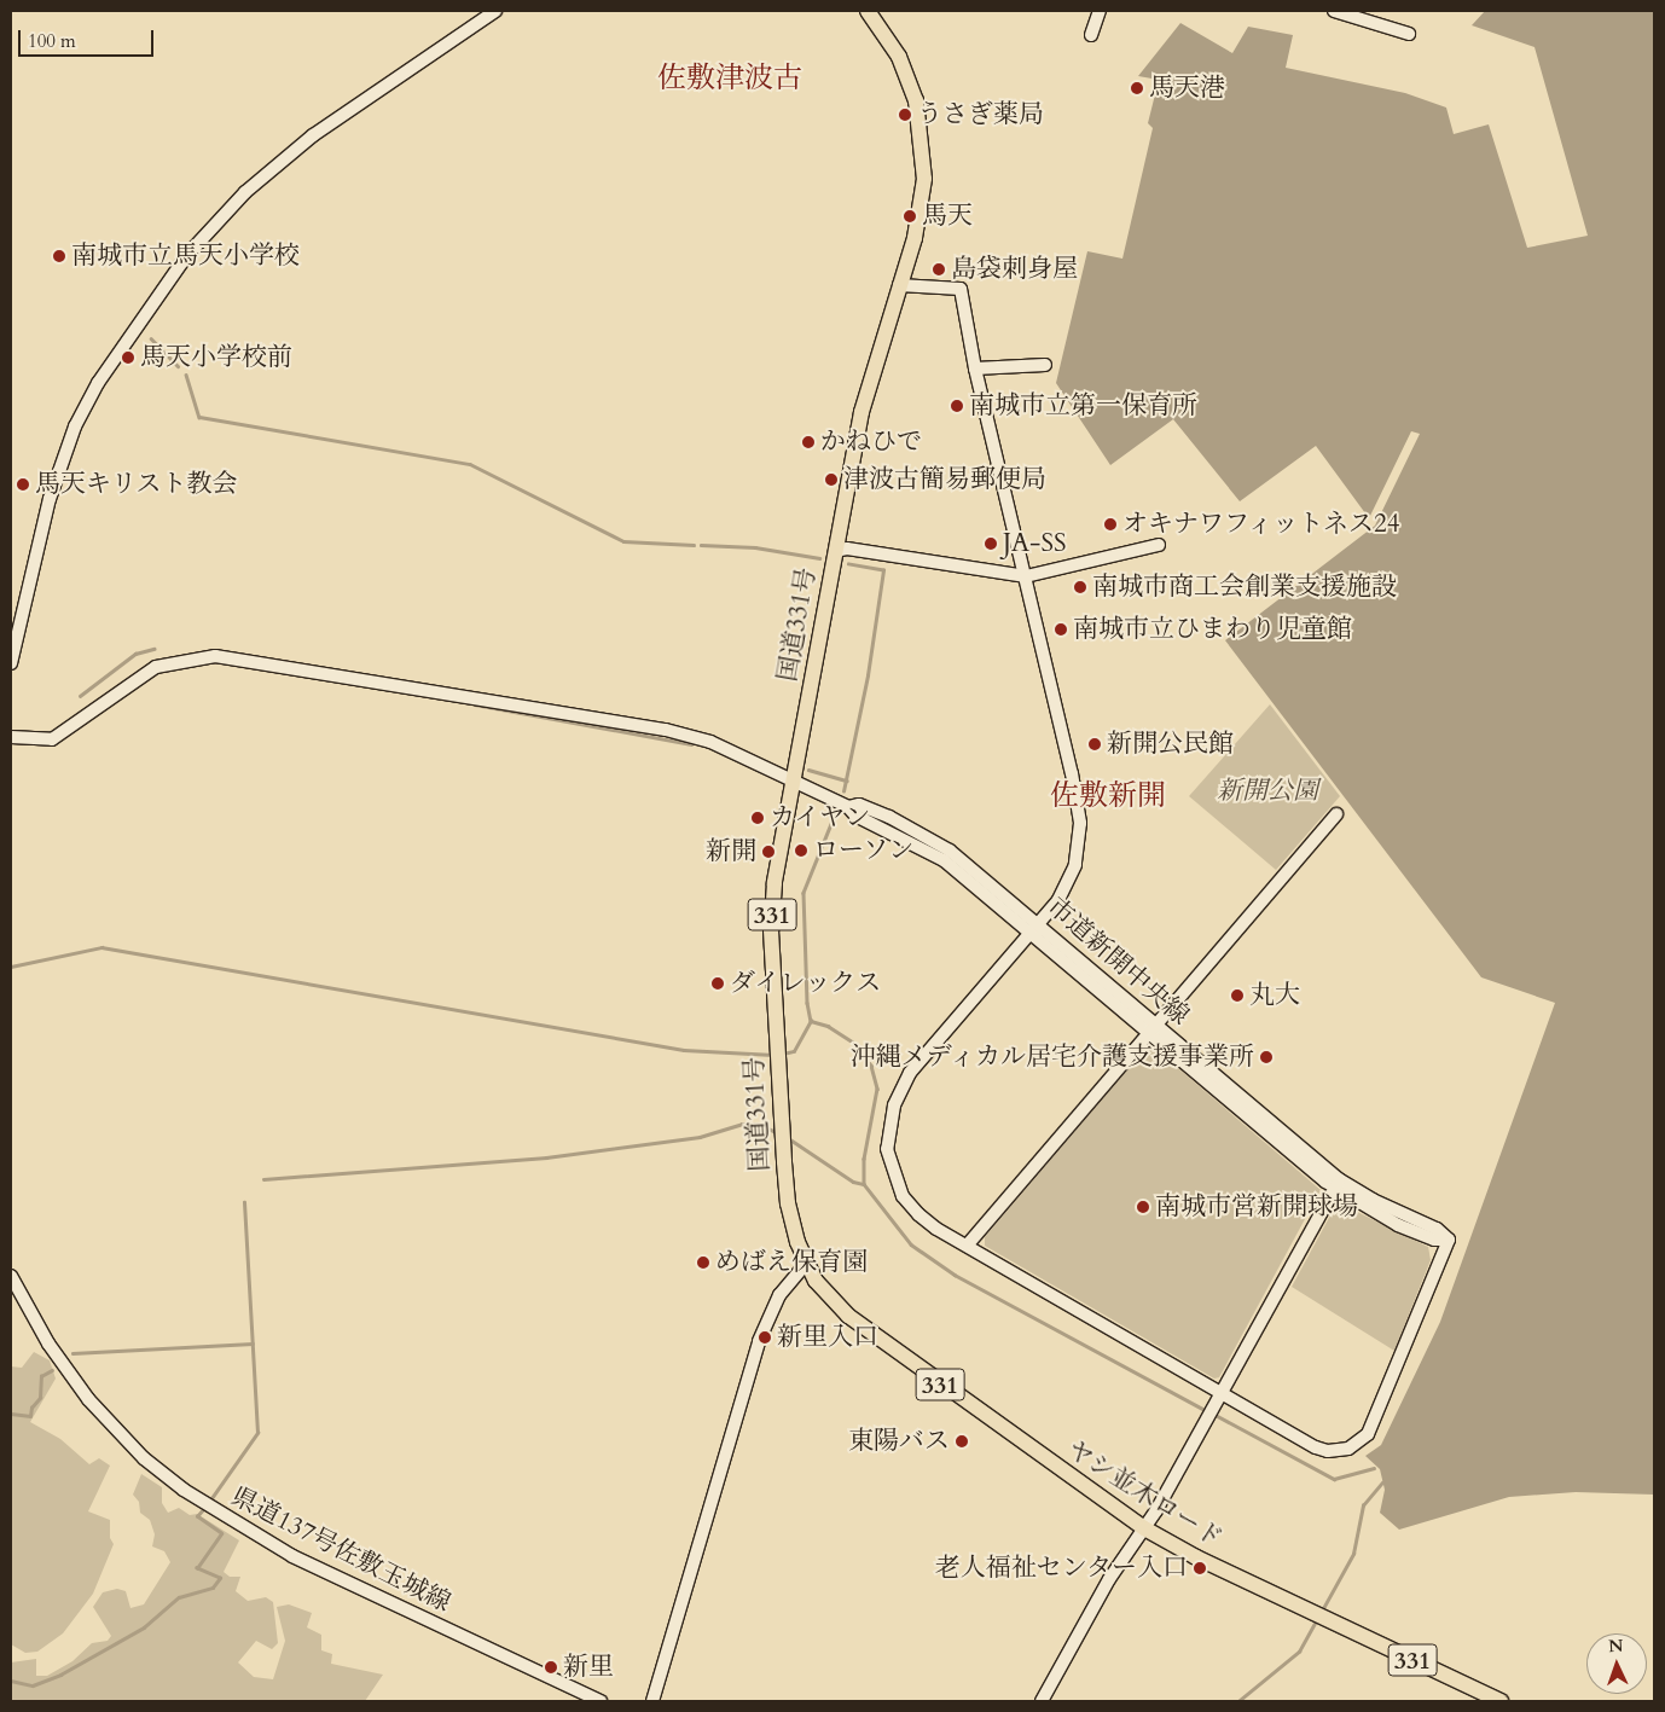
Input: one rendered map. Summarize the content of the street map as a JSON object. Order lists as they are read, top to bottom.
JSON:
{
  "streets": {
    "highway": ["国道331号", "331", "ヤシ並木ロード"],
    "street": ["市道新開中央線", "県道137号佐敷玉城線"]
  },
  "crossings": [
    ["国道331号", "市道新開中央線"],
    ["国道331号", "ヤシ並木ロード"]
  ],
  "districts": ["佐敷津波古", "佐敷新開"],
  "parks": ["新開公園"],
  "places": [
    "馬天港",
    "うさぎ薬局",
    "馬天",
    "南城市立馬天小学校",
    "島袋刺身屋",
    "馬天小学校前",
    "南城市立第一保育所",
    "かねひで",
    "津波古簡易郵便局",
    "馬天キリスト教会",
    "オキナワフィットネス24",
    "JA-SS",
    "南城市商工会創業支援施設",
    "南城市立ひまわり児童館",
    "新開公民館",
    "カイヤン",
    "ローソン",
    "新開",
    "ダイレックス",
    "丸大",
    "沖縄メディカル居宅介護支援事業所",
    "南城市営新開球場",
    "めばえ保育園",
    "新里入口",
    "東陽バス",
    "老人福祉センター入口",
    "新里"
  ],
  "scale_bar": "100 m",
  "north": "top"
}
